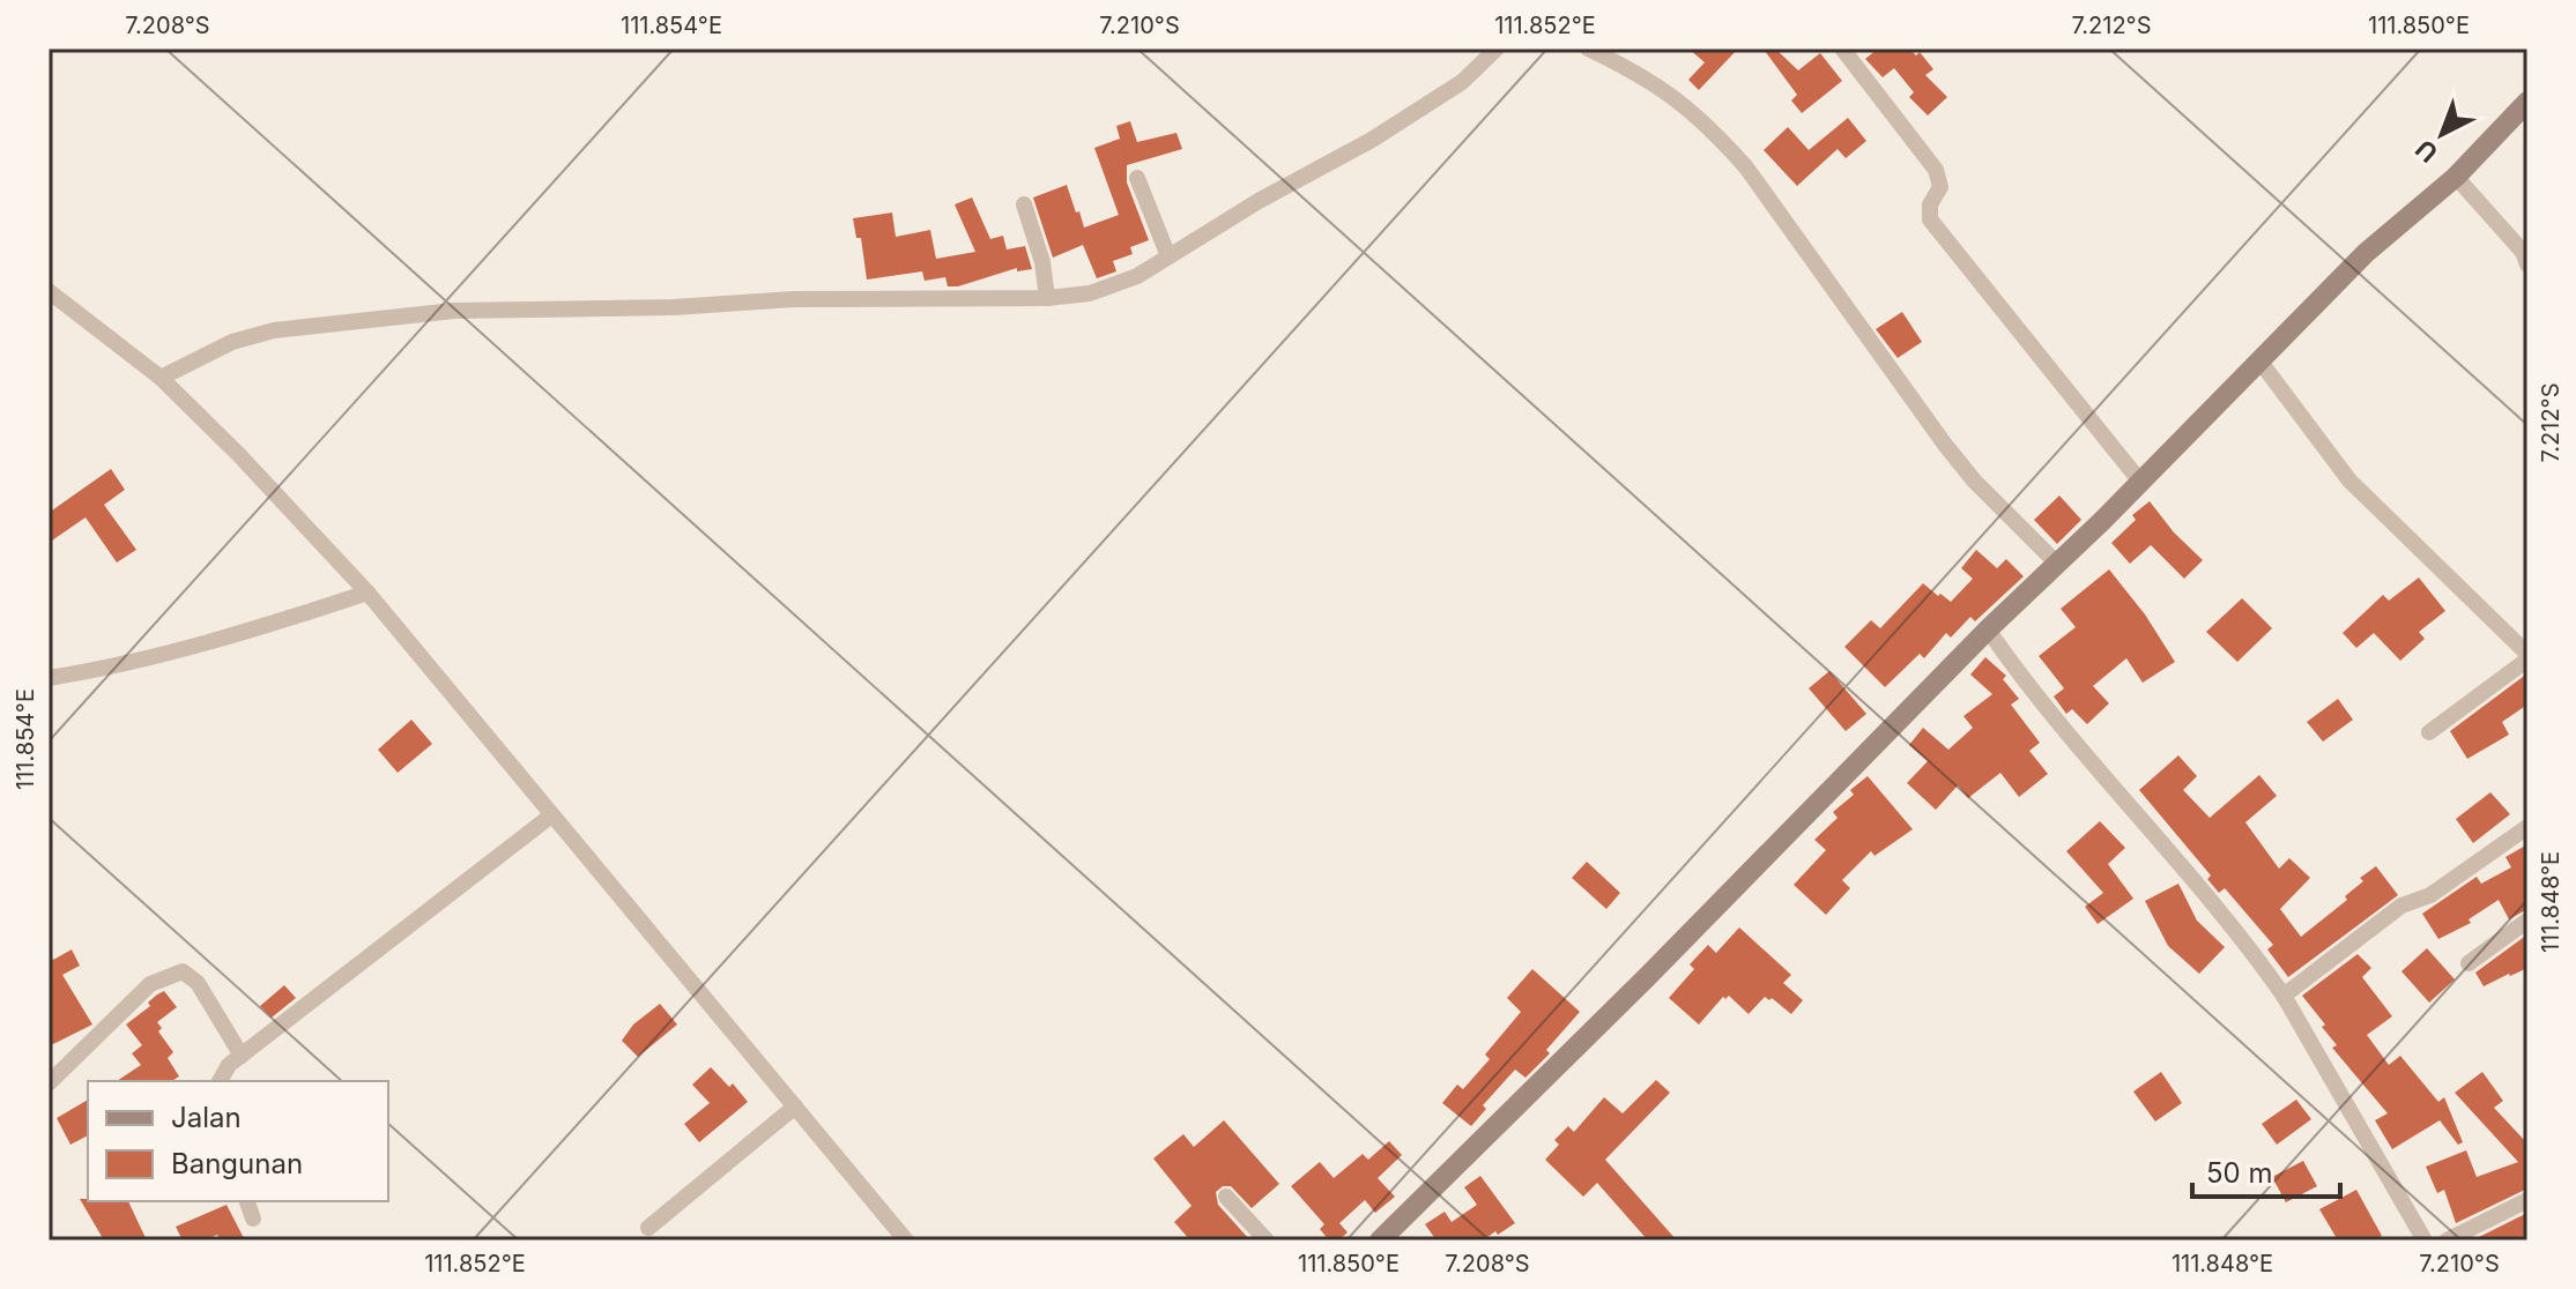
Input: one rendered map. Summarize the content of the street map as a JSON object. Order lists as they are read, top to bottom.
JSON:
{
  "legend": ["Jalan", "Bangunan"],
  "scale_bar": "50 m",
  "north": "bottom left",
  "coordinates": [
    "7.208°S",
    "111.854°E",
    "7.210°S",
    "111.852°E",
    "7.212°S",
    "111.850°E",
    "111.848°E"
  ]
}
